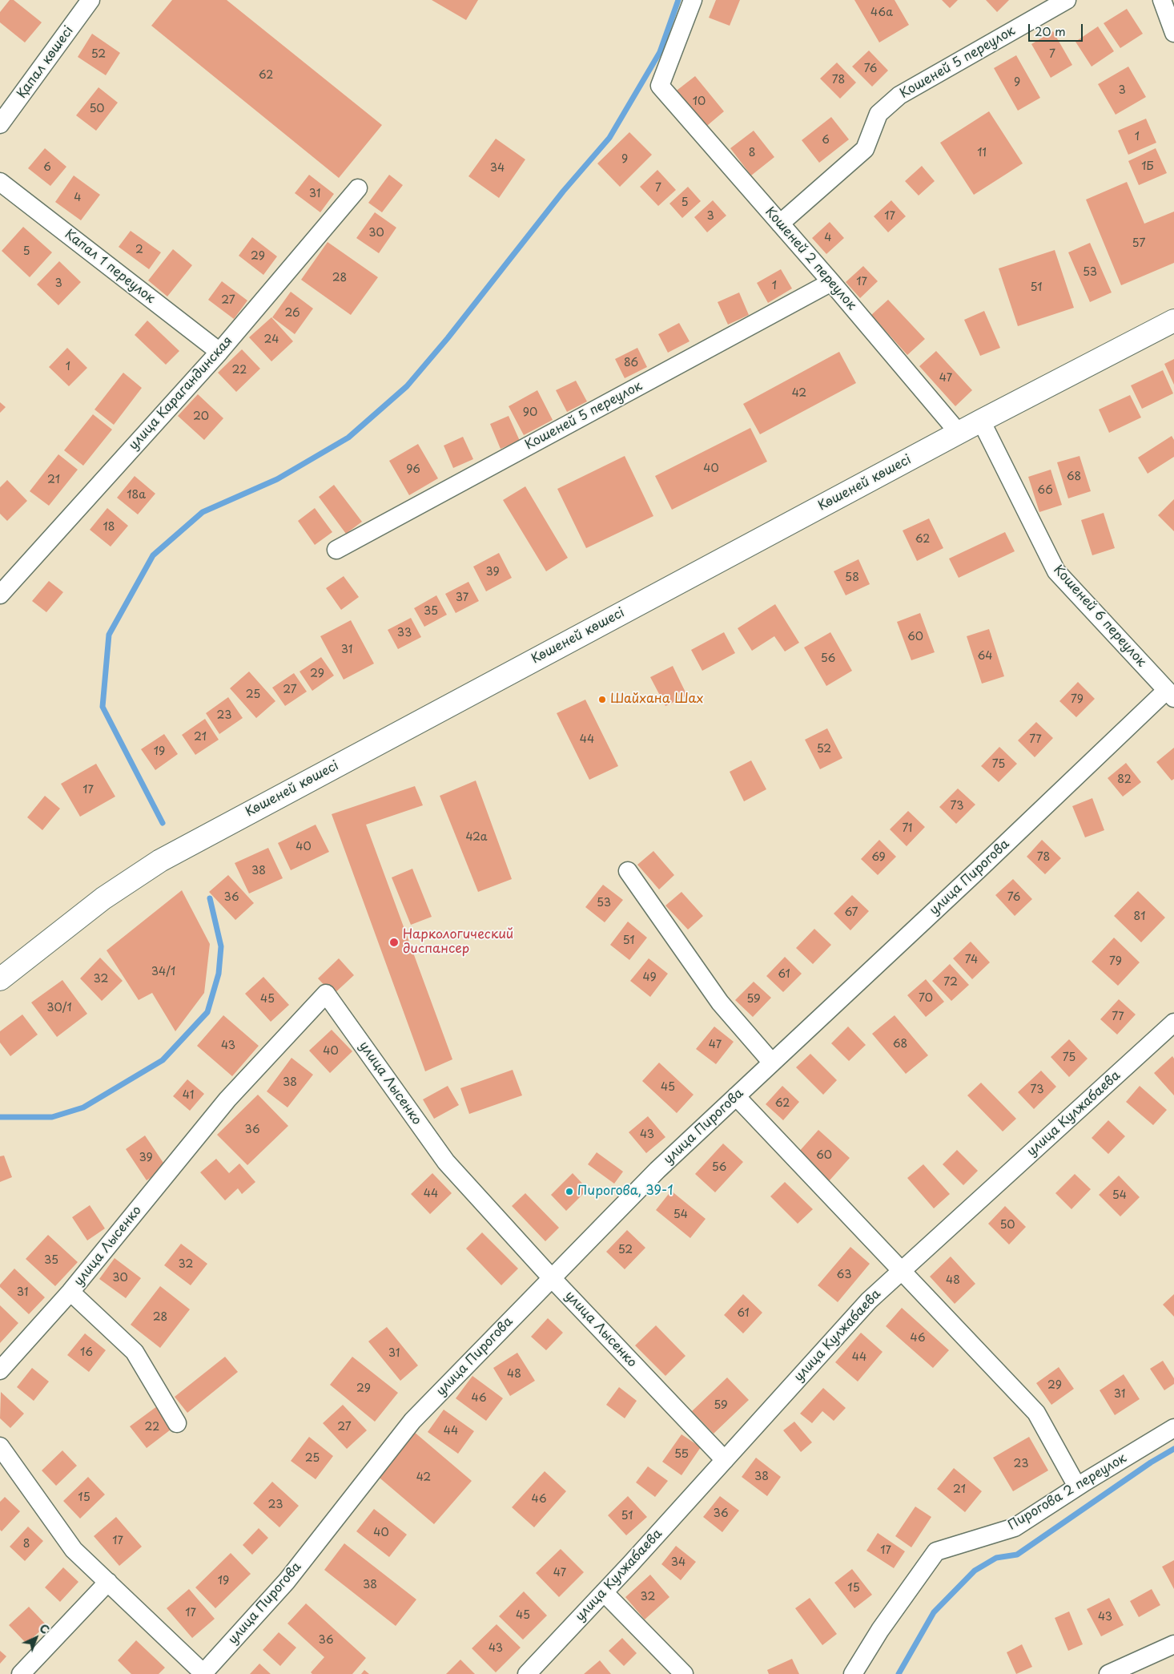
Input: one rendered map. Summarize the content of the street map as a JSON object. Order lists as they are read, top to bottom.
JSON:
{
  "streets": {
    "main road": ["Көшеней көшесі"],
    "street": [
      "Қапал көшесі",
      "Кошеней 5 переулок",
      "Кошеней 2 переулок",
      "Капал 1 переулок",
      "улица Карагандинская",
      "Кошеней 6 переулок",
      "улица Пирогова",
      "улица Лысенко",
      "улица Кулжабаева",
      "Пирогова 2 переулок"
    ]
  },
  "crossings": [
    ["Кошеней 5 переулок", "Кошеней 2 переулок"],
    ["Кошеней 2 переулок", "Көшеней көшесі"],
    ["Капал 1 переулок", "улица Карагандинская"],
    ["Көшеней көшесі", "Кошеней 6 переулок"],
    ["Кошеней 6 переулок", "улица Пирогова"],
    ["улица Пирогова", "улица Лысенко"],
    ["улица Лысенко", "улица Кулжабаева"]
  ],
  "places": ["Шайхана Шах", "Наркологический диспансер", "Пирогова, 39-1"],
  "house_numbers": [
    "46а",
    "52",
    "7",
    "76",
    "62",
    "78",
    "9",
    "3",
    "10",
    "50",
    "1",
    "6",
    "8",
    "11",
    "9",
    "1Б",
    "6",
    "34",
    "7",
    "31",
    "4",
    "5",
    "3",
    "17",
    "30",
    "4",
    "57",
    "2",
    "5",
    "29",
    "53",
    "28",
    "17",
    "3",
    "1",
    "51",
    "27",
    "26",
    "24",
    "86",
    "1",
    "22",
    "47",
    "42",
    "90",
    "20",
    "40",
    "96",
    "68",
    "21",
    "66",
    "18а",
    "18",
    "62",
    "39",
    "58",
    "37",
    "35",
    "33",
    "60",
    "31",
    "64",
    "56",
    "29",
    "27",
    "25",
    "79",
    "23",
    "21",
    "44",
    "77",
    "52",
    "19",
    "75",
    "82",
    "17",
    "73",
    "71",
    "42а",
    "40",
    "69",
    "78",
    "38",
    "36",
    "76",
    "53",
    "67",
    "81",
    "51",
    "74",
    "79",
    "34/1",
    "61",
    "49",
    "32",
    "72",
    "70",
    "45",
    "59",
    "30/1",
    "77",
    "68",
    "47",
    "43",
    "40",
    "75",
    "38",
    "45",
    "73",
    "41",
    "62",
    "36",
    "43",
    "60",
    "39",
    "56",
    "44",
    "54",
    "54",
    "50",
    "52",
    "35",
    "32",
    "63",
    "30",
    "48",
    "31",
    "61",
    "28",
    "46",
    "16",
    "31",
    "44",
    "48",
    "29",
    "29",
    "31",
    "46",
    "59",
    "22",
    "27",
    "44",
    "55",
    "25",
    "23",
    "38",
    "42",
    "21",
    "15",
    "46",
    "23",
    "36",
    "51",
    "40",
    "17",
    "8",
    "17",
    "34",
    "47",
    "19",
    "38",
    "15",
    "32",
    "17",
    "45",
    "43",
    "36",
    "43"
  ],
  "scale_bar": "20 m",
  "north": "top right"
}
